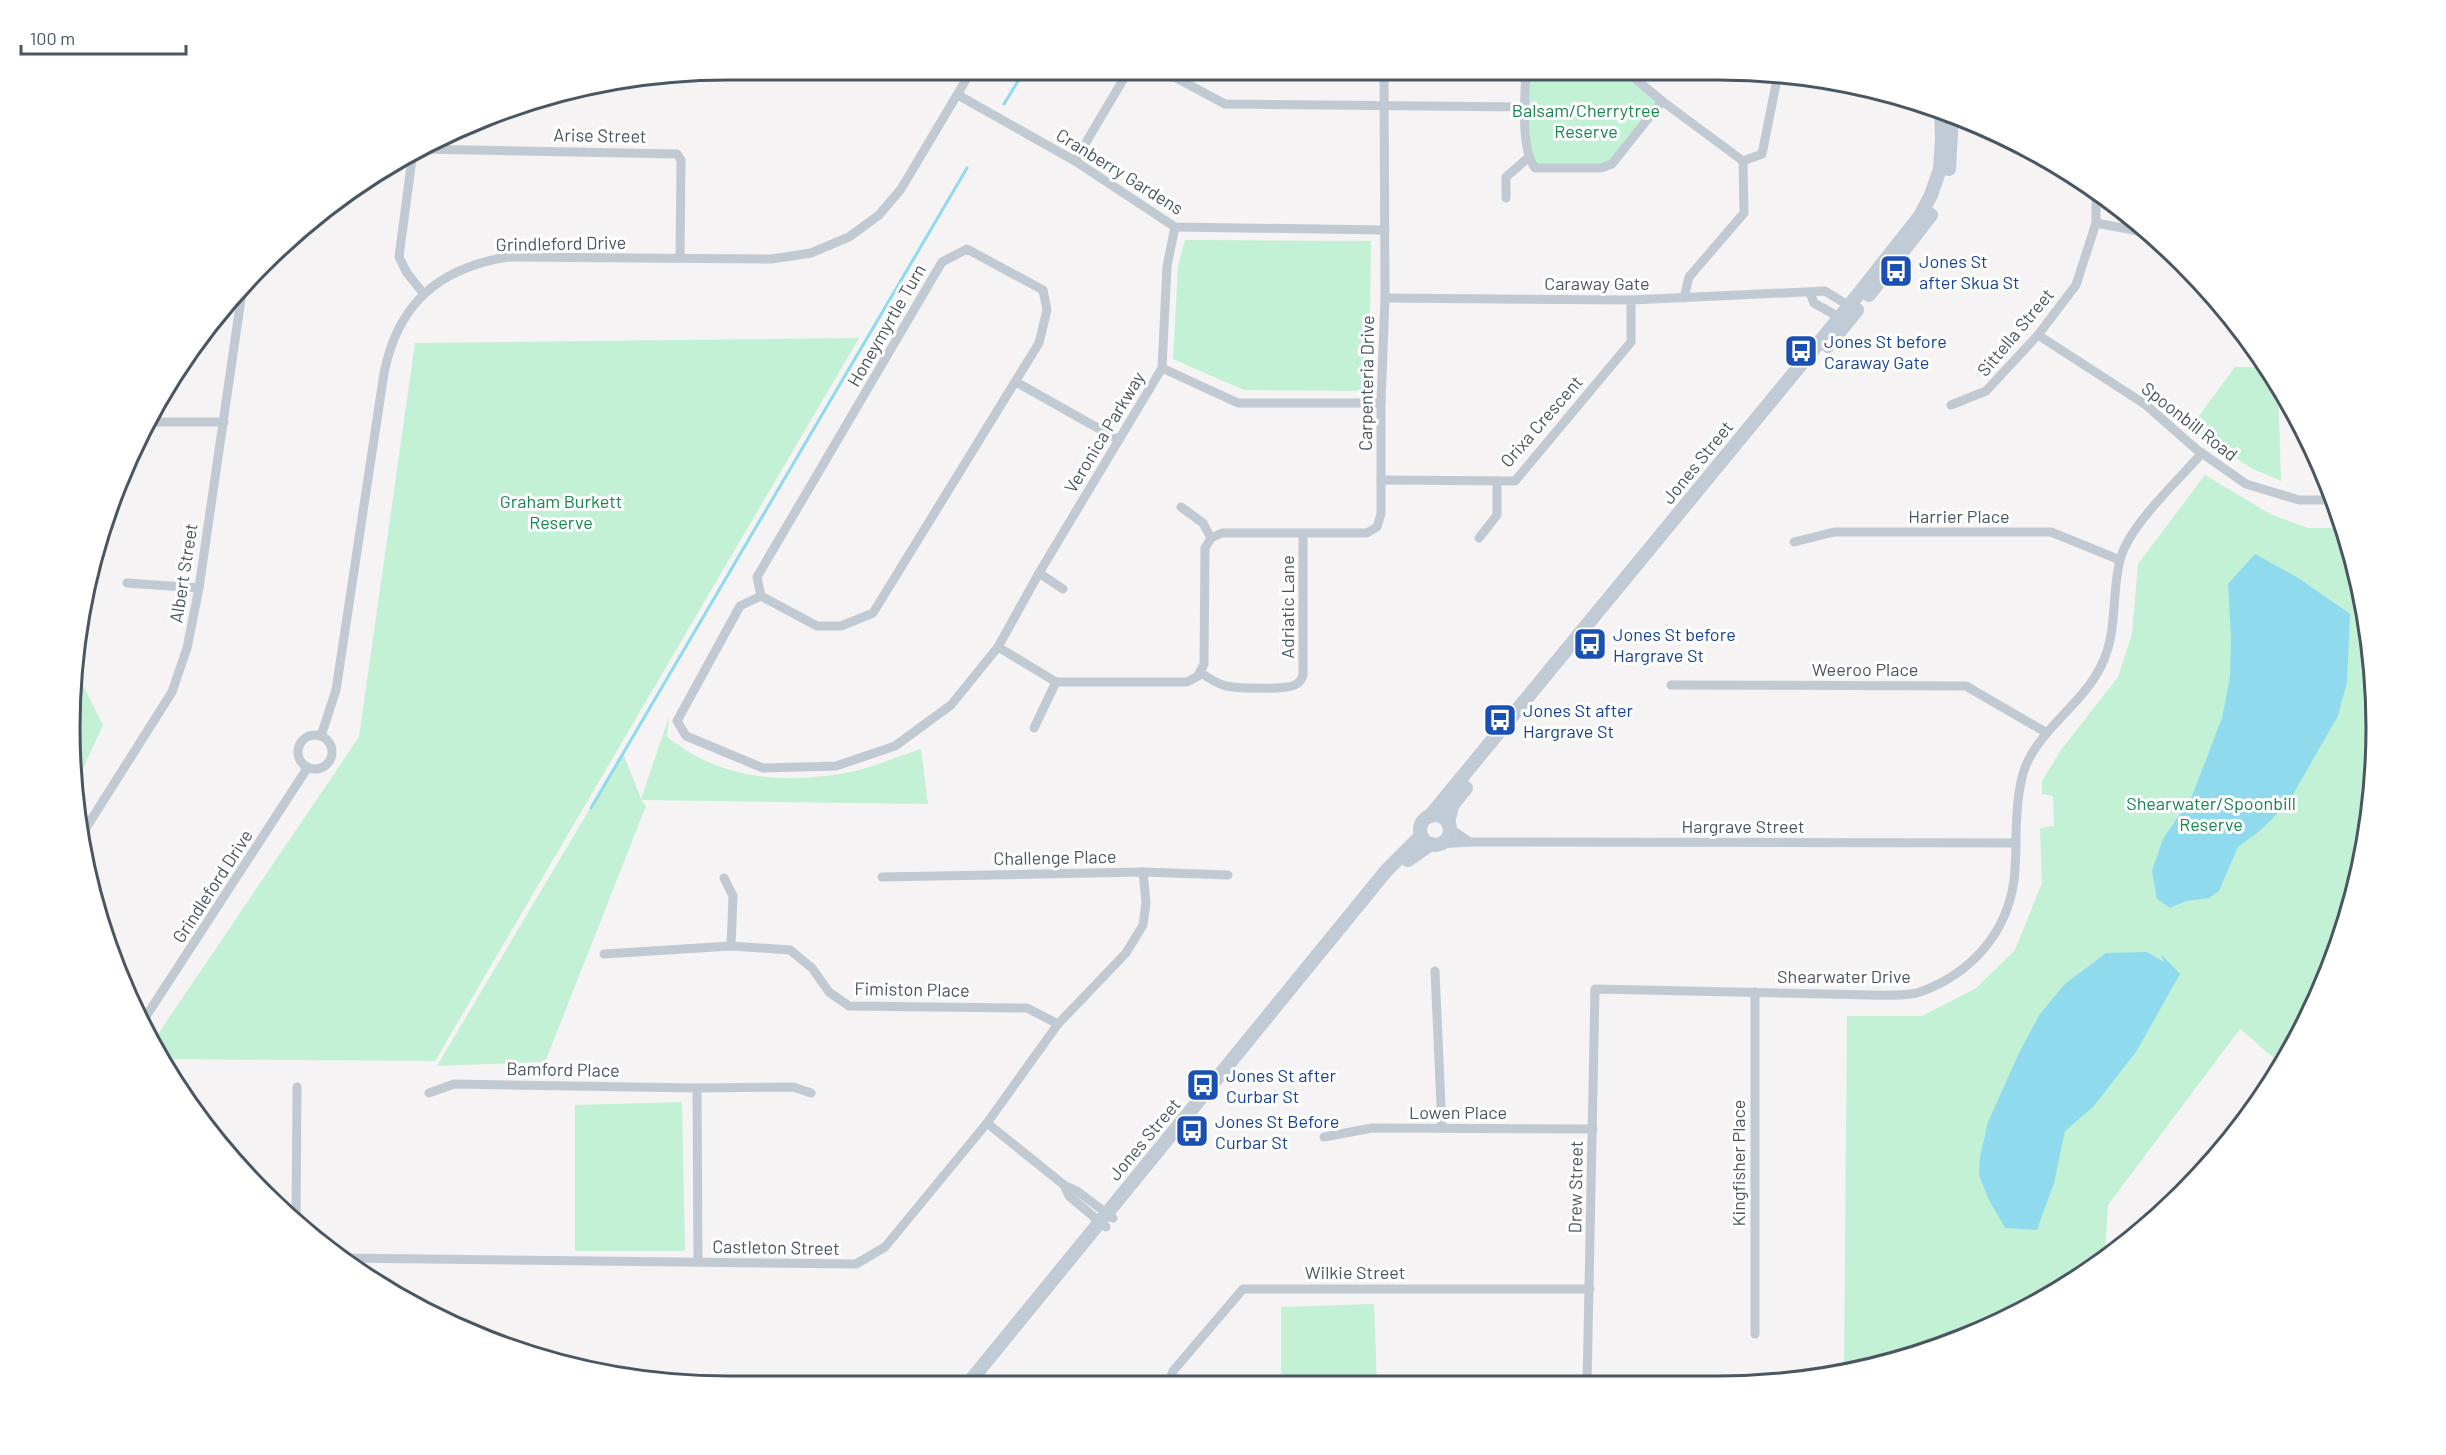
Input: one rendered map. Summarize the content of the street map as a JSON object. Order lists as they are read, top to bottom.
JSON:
{
  "streets": {
    "street": [
      "Arise Street",
      "Cranberry Gardens",
      "Grindleford Drive",
      "Caraway Gate",
      "Honeymyrtle Turn",
      "Sittella Street",
      "Carpenteria Drive",
      "Orixa Crescent",
      "Spoonbill Road",
      "Veronica Parkway",
      "Jones Street",
      "Harrier Place",
      "Albert Street",
      "Adriatic Lane",
      "Weeroo Place",
      "Hargrave Street",
      "Challenge Place",
      "Shearwater Drive",
      "Fimiston Place",
      "Bamford Place",
      "Lowen Place",
      "Kingfisher Place",
      "Drew Street",
      "Castleton Street",
      "Wilkie Street"
    ]
  },
  "crossings": [
    ["Arise Street", "Grindleford Drive"],
    ["Cranberry Gardens", "Grindleford Drive"],
    ["Cranberry Gardens", "Carpenteria Drive"],
    ["Cranberry Gardens", "Veronica Parkway"],
    ["Caraway Gate", "Carpenteria Drive"],
    ["Caraway Gate", "Orixa Crescent"],
    ["Caraway Gate", "Jones Street"],
    ["Honeymyrtle Turn", "Veronica Parkway"],
    ["Sittella Street", "Spoonbill Road"],
    ["Carpenteria Drive", "Orixa Crescent"],
    ["Carpenteria Drive", "Adriatic Lane"],
    ["Spoonbill Road", "Shearwater Drive"],
    ["Jones Street", "Hargrave Street"],
    ["Harrier Place", "Shearwater Drive"],
    ["Weeroo Place", "Shearwater Drive"],
    ["Hargrave Street", "Shearwater Drive"],
    ["Challenge Place", "Castleton Street"],
    ["Shearwater Drive", "Kingfisher Place"],
    ["Shearwater Drive", "Drew Street"],
    ["Fimiston Place", "Castleton Street"],
    ["Lowen Place", "Drew Street"],
    ["Drew Street", "Wilkie Street"]
  ],
  "parks": ["Balsam/Cherrytree Reserve", "Graham Burkett Reserve", "Shearwater/Spoonbill Reserve"],
  "places": {
    "bus stop": [
      "Jones St after Skua St",
      "Jones St before Caraway Gate",
      "Jones St before Hargrave St",
      "Jones St after Hargrave St",
      "Jones St after Curbar St",
      "Jones St Before Curbar St"
    ]
  },
  "scale_bar": "100 m"
}
